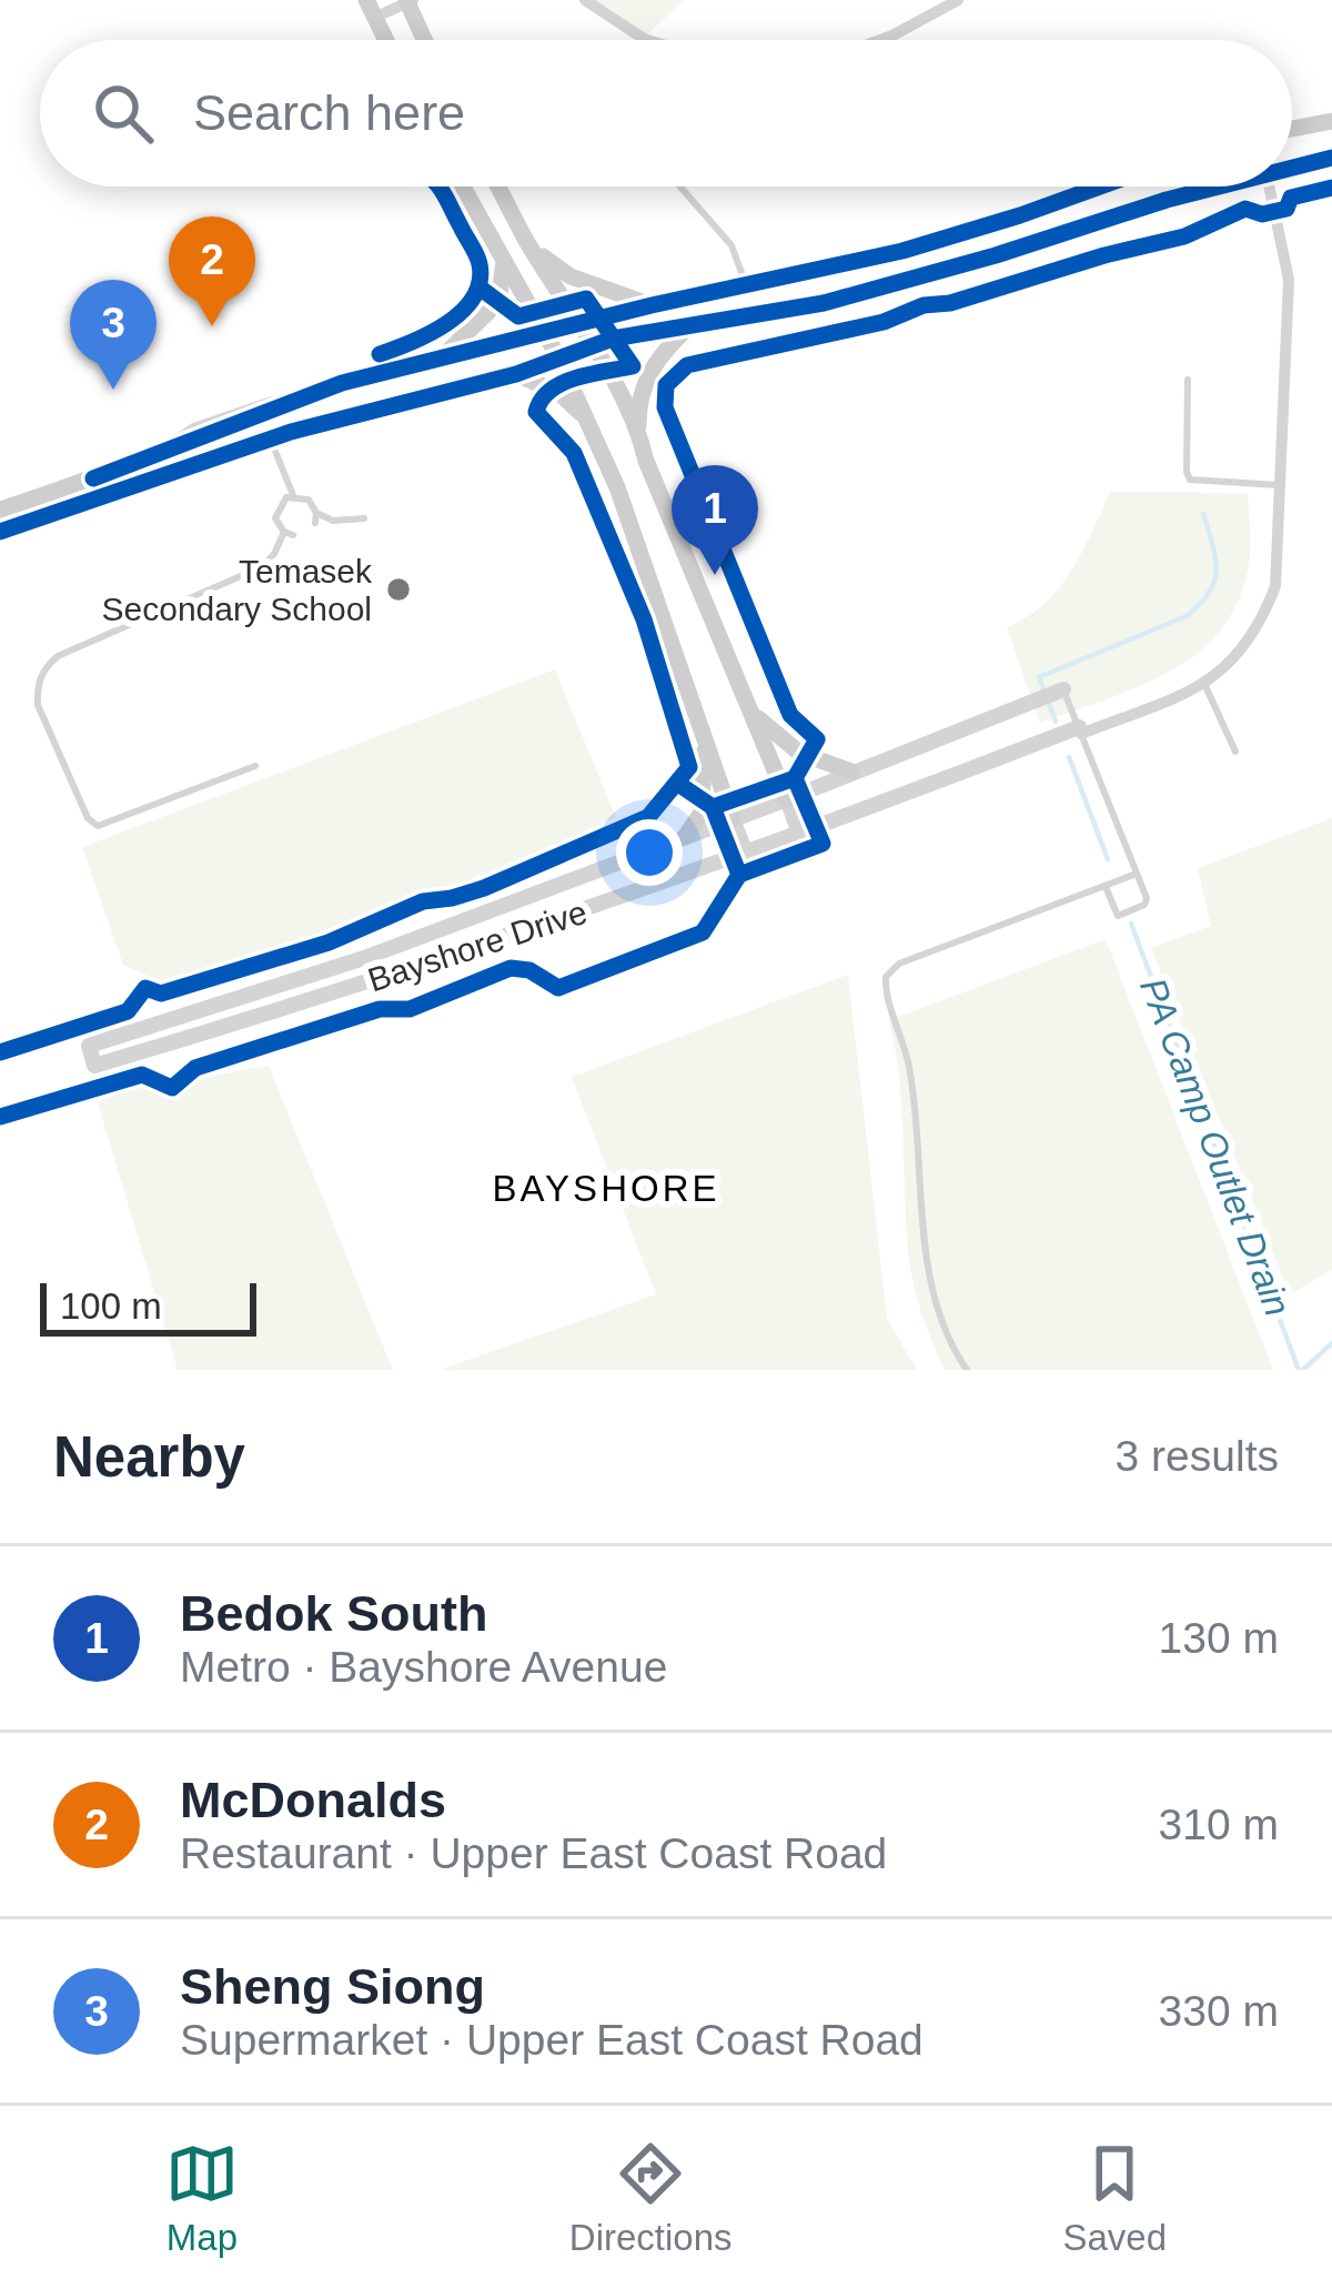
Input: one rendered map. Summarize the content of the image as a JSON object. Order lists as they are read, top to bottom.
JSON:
{
  "streets": {
    "street": ["Bayshore Drive"]
  },
  "districts": ["BAYSHORE"],
  "water": ["PA Camp Outlet Drain"],
  "places": ["Temasek Secondary School"],
  "scale_bar": "100 m",
  "page": {
    "search": "Search here",
    "pins": ["2", "3", "1"],
    "scale": "100 m",
    "heading": ["Nearby", "3 results"],
    "list": [
      {
        "mark": "1",
        "name": "Bedok South",
        "note": "Metro · Bayshore Avenue",
        "value": "130 m"
      },
      {
        "mark": "2",
        "name": "McDonalds",
        "note": "Restaurant · Upper East Coast Road",
        "value": "310 m"
      },
      {
        "mark": "3",
        "name": "Sheng Siong",
        "note": "Supermarket · Upper East Coast Road",
        "value": "330 m"
      }
    ],
    "nav": ["Map", "Directions", "Saved"]
  }
}
